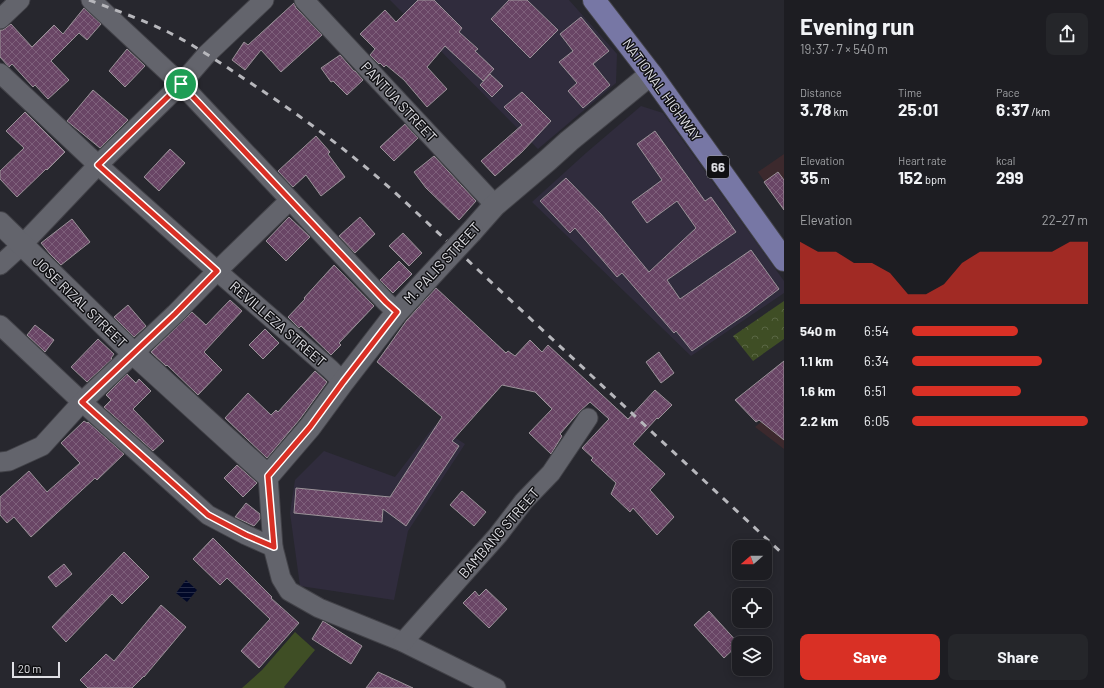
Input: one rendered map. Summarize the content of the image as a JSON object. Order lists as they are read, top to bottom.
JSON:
{
  "streets": {
    "main road": [
      "NATIONAL HIGHWAY",
      "66",
      "M. PALIS STREET",
      "JOSE RIZAL STREET"
    ],
    "street": ["PANTUA STREET", "REVILLEZA STREET", "BAMBANG STREET"]
  },
  "crossings": [
    ["NATIONAL HIGHWAY", "M. PALIS STREET"],
    ["PANTUA STREET", "M. PALIS STREET"],
    ["M. PALIS STREET", "JOSE RIZAL STREET"],
    ["M. PALIS STREET", "REVILLEZA STREET"]
  ],
  "scale_bar": "20 m",
  "north": "left",
  "page": {
    "heading": ["Evening run", "19:37 · 7 × 540 m"],
    "stats": [
      ["Distance", "3.78 km"],
      ["Time", "25:01"],
      ["Pace", "6:37 /km"],
      ["Elevation", "35 m"],
      ["Heart rate", "152 bpm"],
      ["kcal", "299"]
    ],
    "chart": ["Elevation", "22–27 m"],
    "list": [
      {
        "name": "540 m",
        "note": "6:54"
      },
      {
        "name": "1.1 km",
        "note": "6:34"
      },
      {
        "name": "1.6 km",
        "note": "6:51"
      },
      {
        "name": "2.2 km",
        "note": "6:05"
      }
    ],
    "buttons": ["Save", "Share"],
    "scale": "20 m"
  }
}
